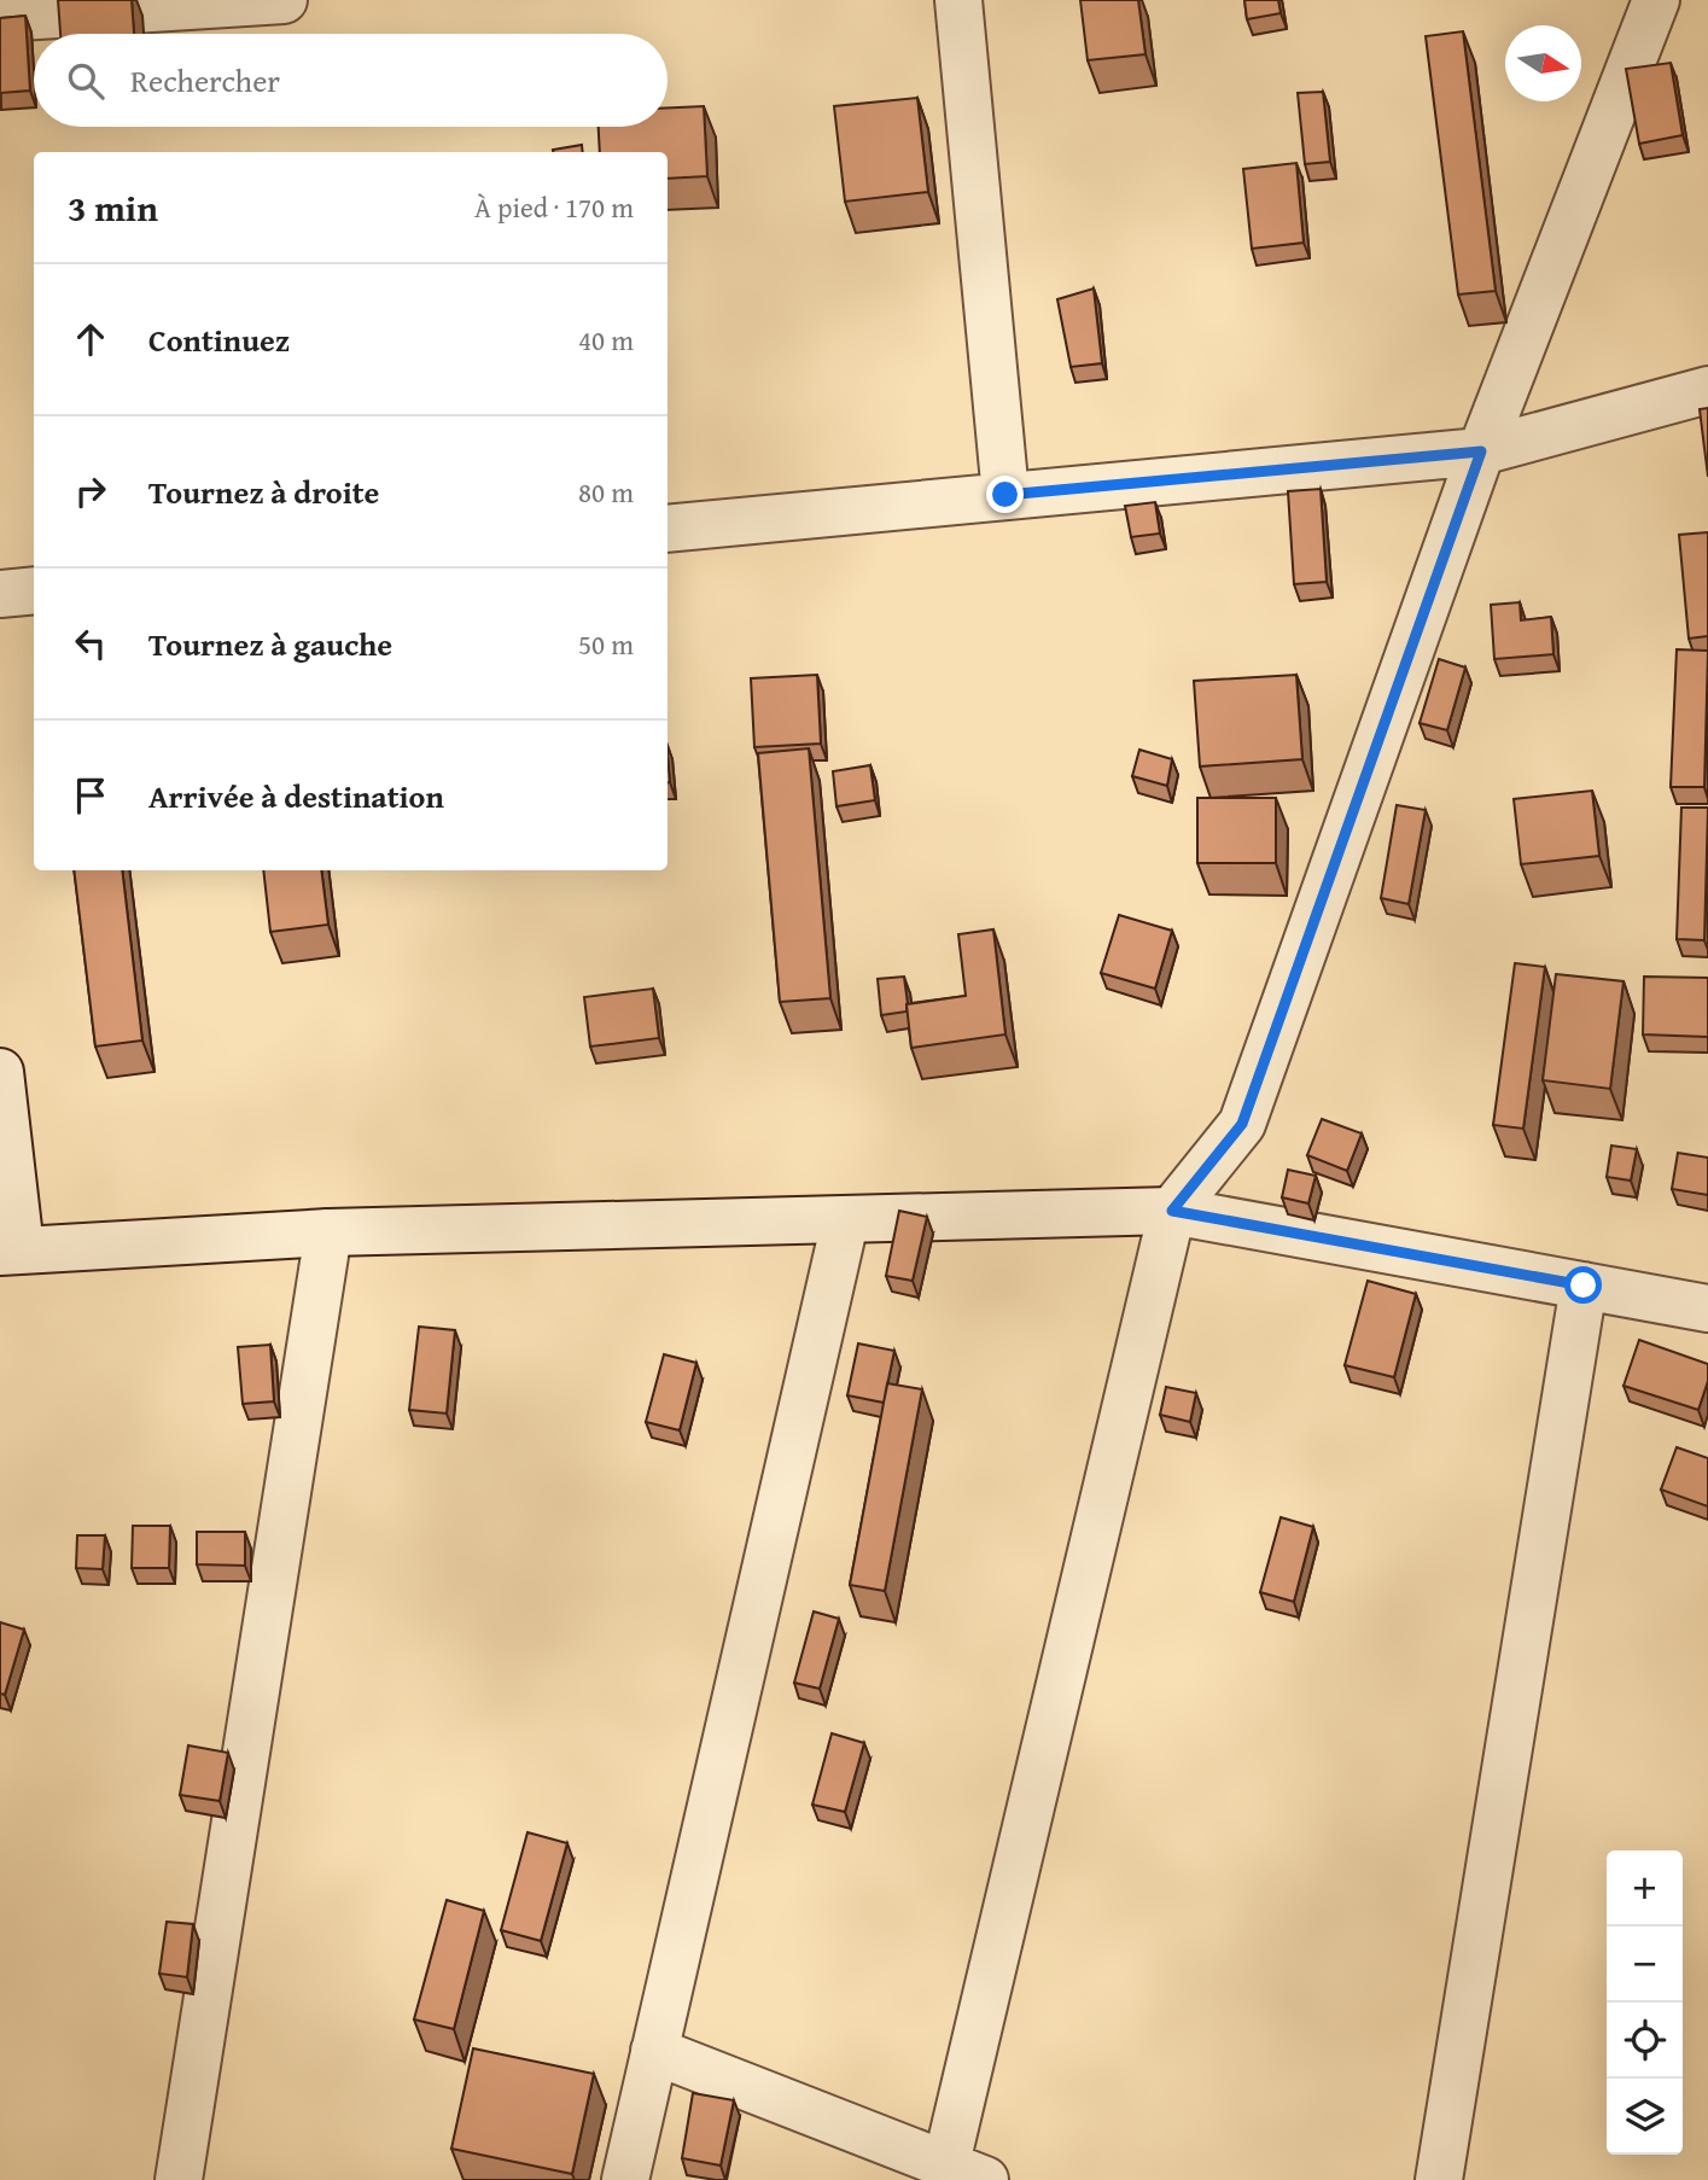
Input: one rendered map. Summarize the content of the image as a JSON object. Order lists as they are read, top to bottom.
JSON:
{
  "north": "right",
  "page": {
    "search": "Rechercher",
    "heading": ["3 min", "À pied · 170 m"],
    "list": [
      ["Continuez", "40 m"],
      ["Tournez à droite", "80 m"],
      ["Tournez à gauche", "50 m"],
      "Arrivée à destination"
    ],
    "map_buttons": ["+", "−"]
  }
}
